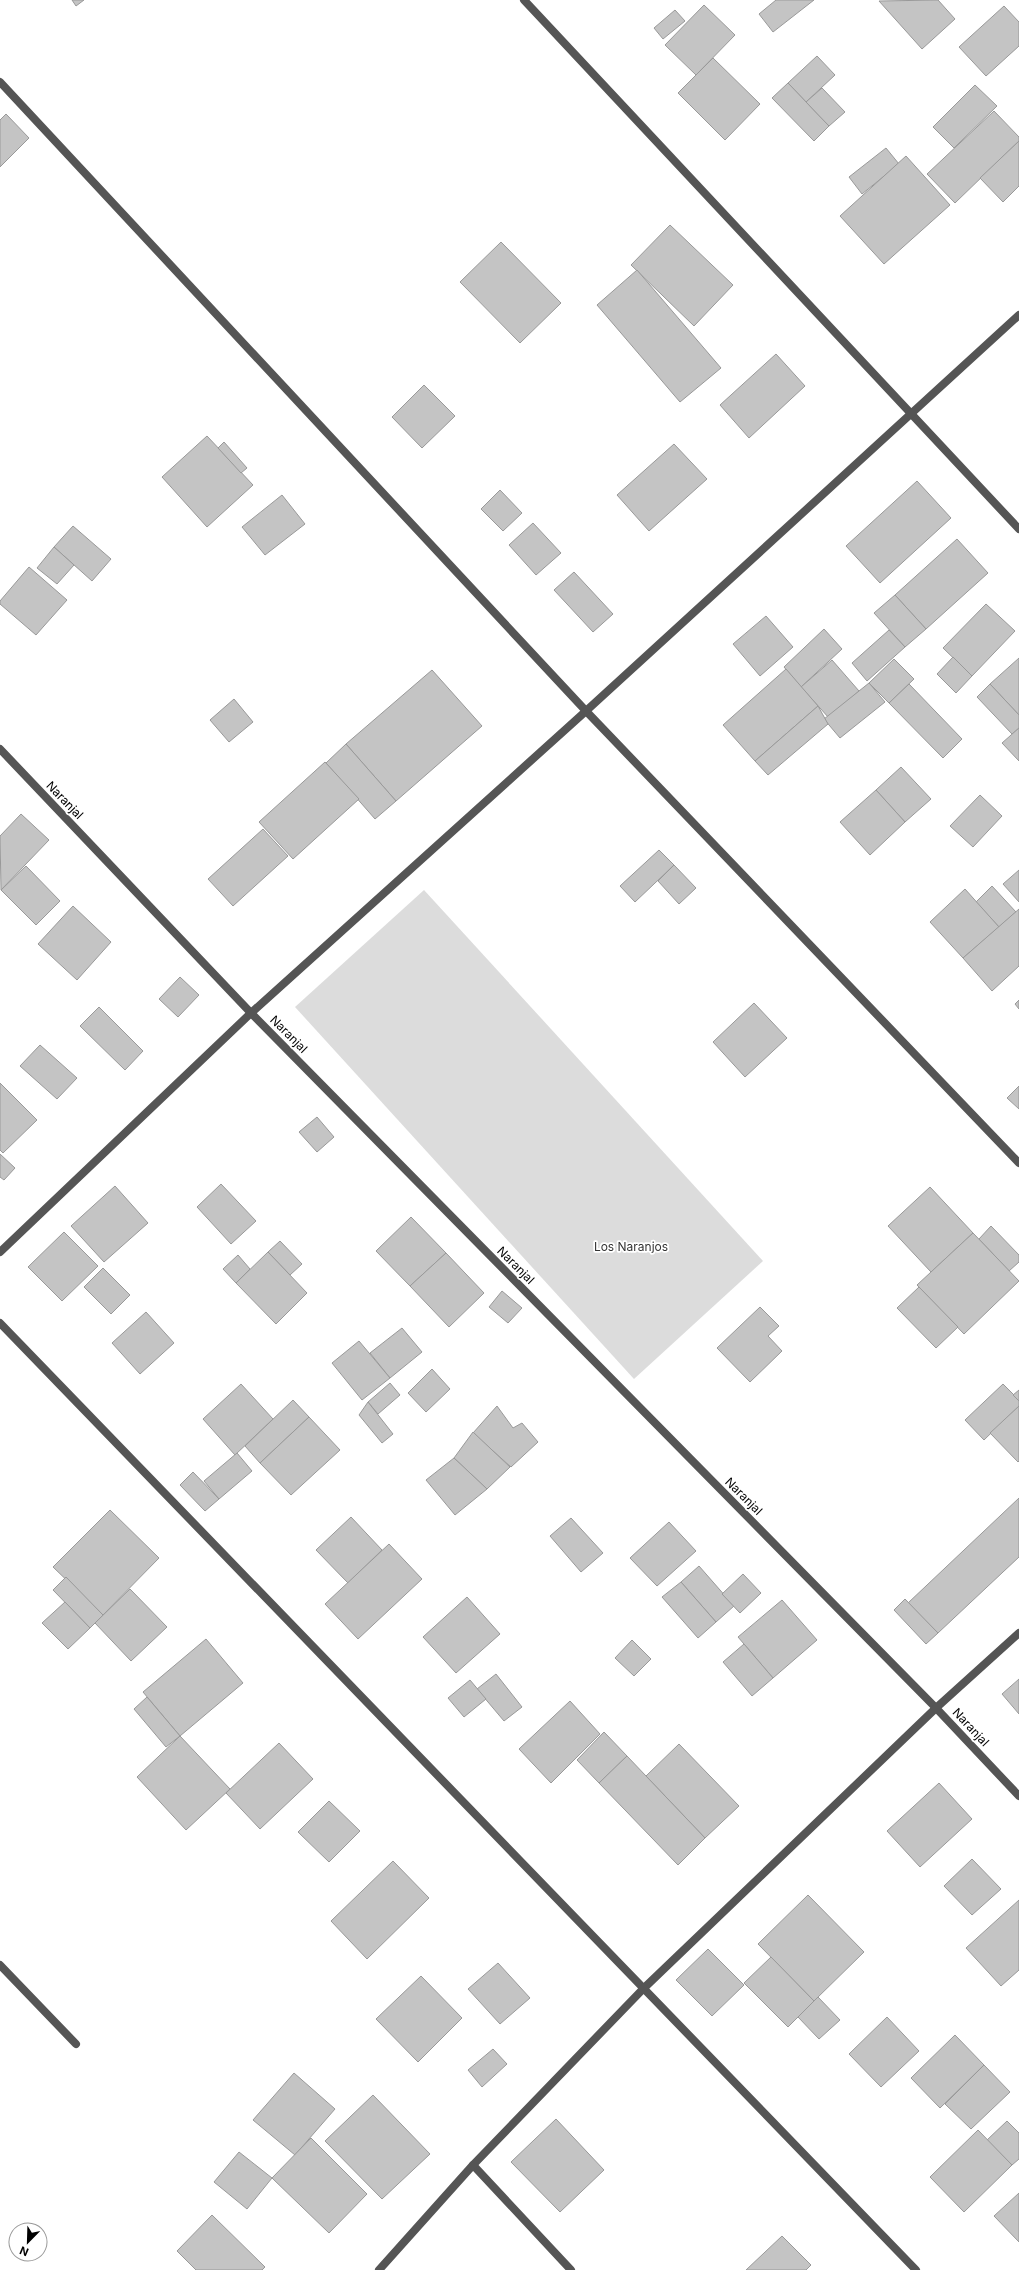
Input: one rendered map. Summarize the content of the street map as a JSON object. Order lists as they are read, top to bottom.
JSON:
{
  "streets": {
    "street": ["Naranjal"]
  },
  "parks": ["Los Naranjos"],
  "north": "bottom left"
}
